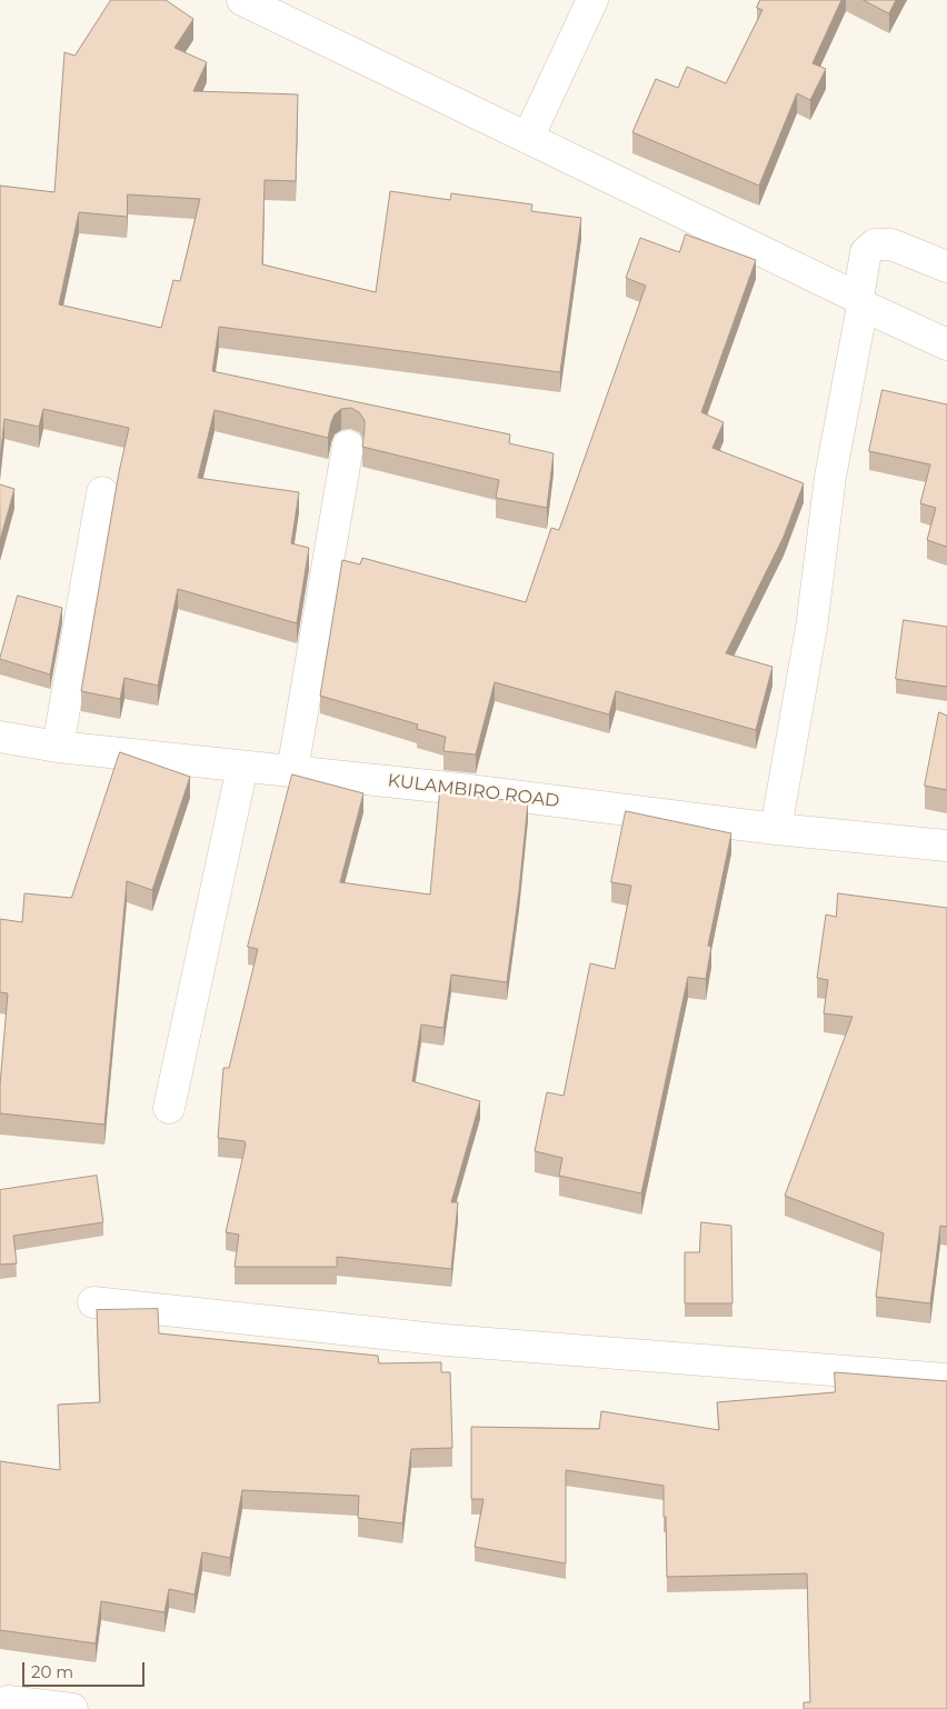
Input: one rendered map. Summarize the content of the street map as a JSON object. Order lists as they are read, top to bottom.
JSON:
{
  "streets": {
    "street": ["KULAMBIRO ROAD"]
  },
  "scale_bar": "20 m"
}
